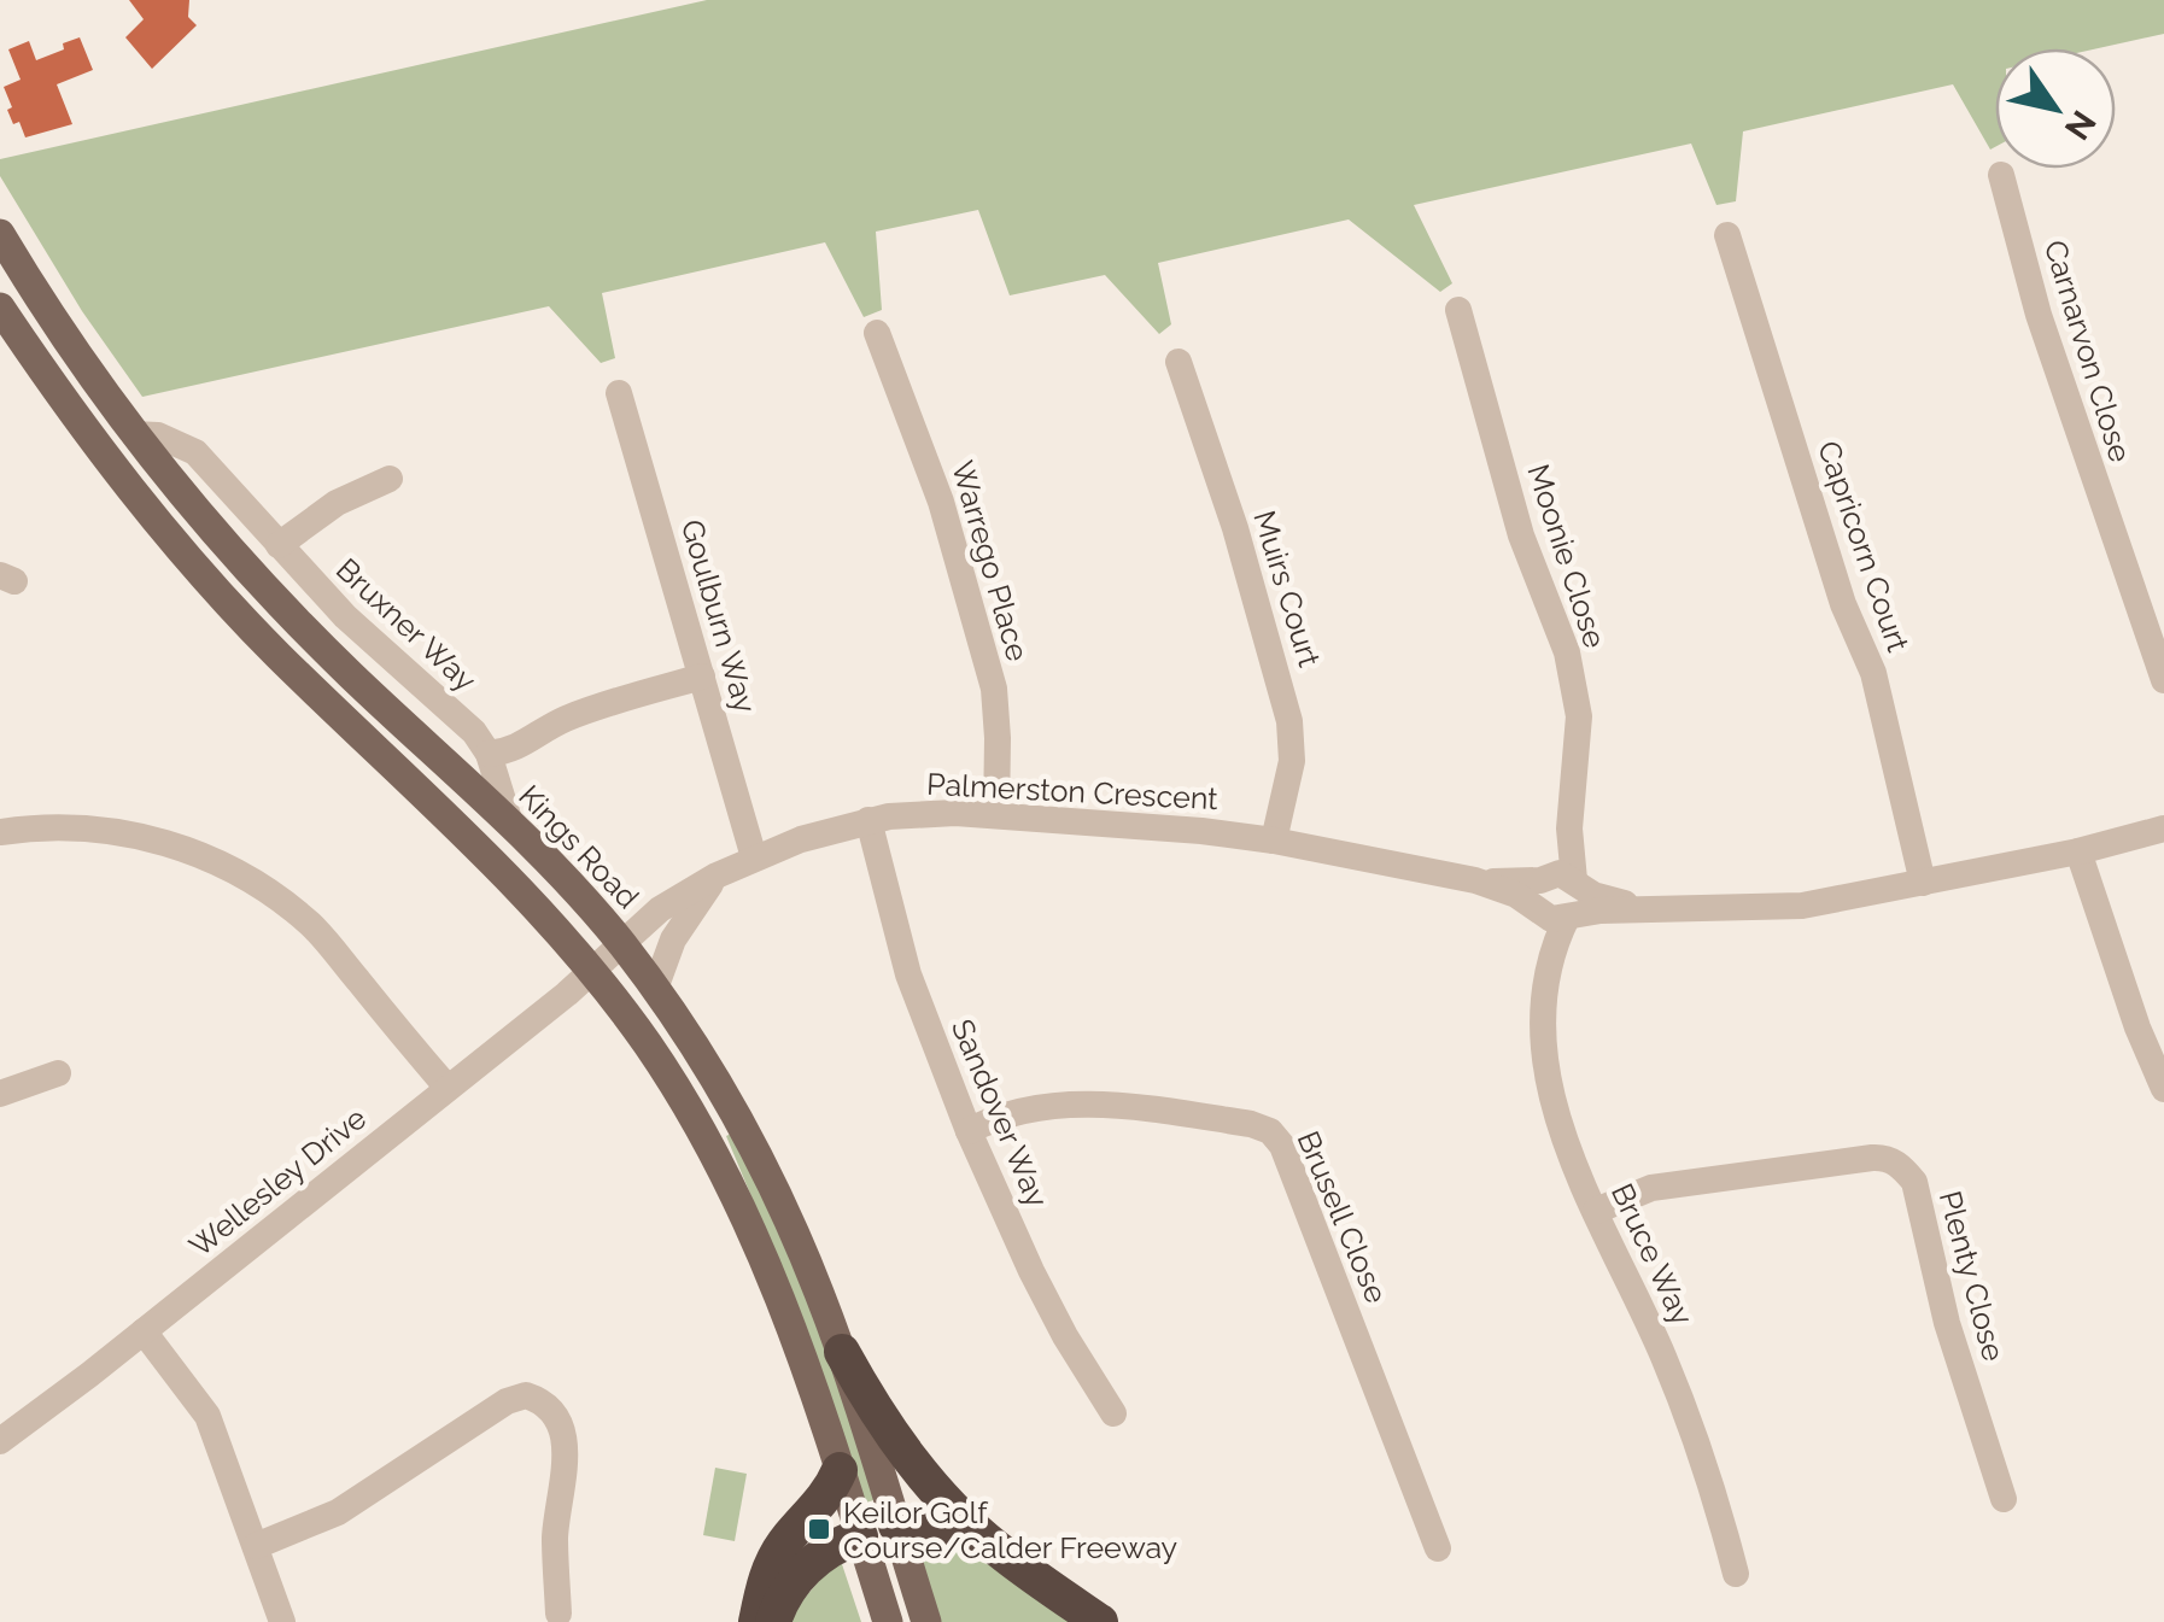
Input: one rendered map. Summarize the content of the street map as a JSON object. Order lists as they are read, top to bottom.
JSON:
{
  "streets": {
    "main road": ["Kings Road"],
    "street": [
      "Carnarvon Close",
      "Capricorn Court",
      "Moonie Close",
      "Warrego Place",
      "Muirs Court",
      "Goulburn Way",
      "Bruxner Way",
      "Palmerston Crescent",
      "Sandover Way",
      "Wellesley Drive",
      "Brusell Close",
      "Bruce Way",
      "Plenty Close"
    ]
  },
  "crossings": [
    ["Moonie Close", "Palmerston Crescent"],
    ["Moonie Close", "Bruce Way"],
    ["Warrego Place", "Palmerston Crescent"],
    ["Muirs Court", "Palmerston Crescent"],
    ["Goulburn Way", "Palmerston Crescent"],
    ["Bruxner Way", "Kings Road"],
    ["Palmerston Crescent", "Kings Road"],
    ["Palmerston Crescent", "Sandover Way"],
    ["Palmerston Crescent", "Wellesley Drive"],
    ["Palmerston Crescent", "Bruce Way"],
    ["Kings Road", "Wellesley Drive"],
    ["Sandover Way", "Brusell Close"],
    ["Bruce Way", "Plenty Close"]
  ],
  "places": {
    "transit": ["Keilor Golf Course/Calder Freeway"]
  },
  "north": "bottom right"
}
